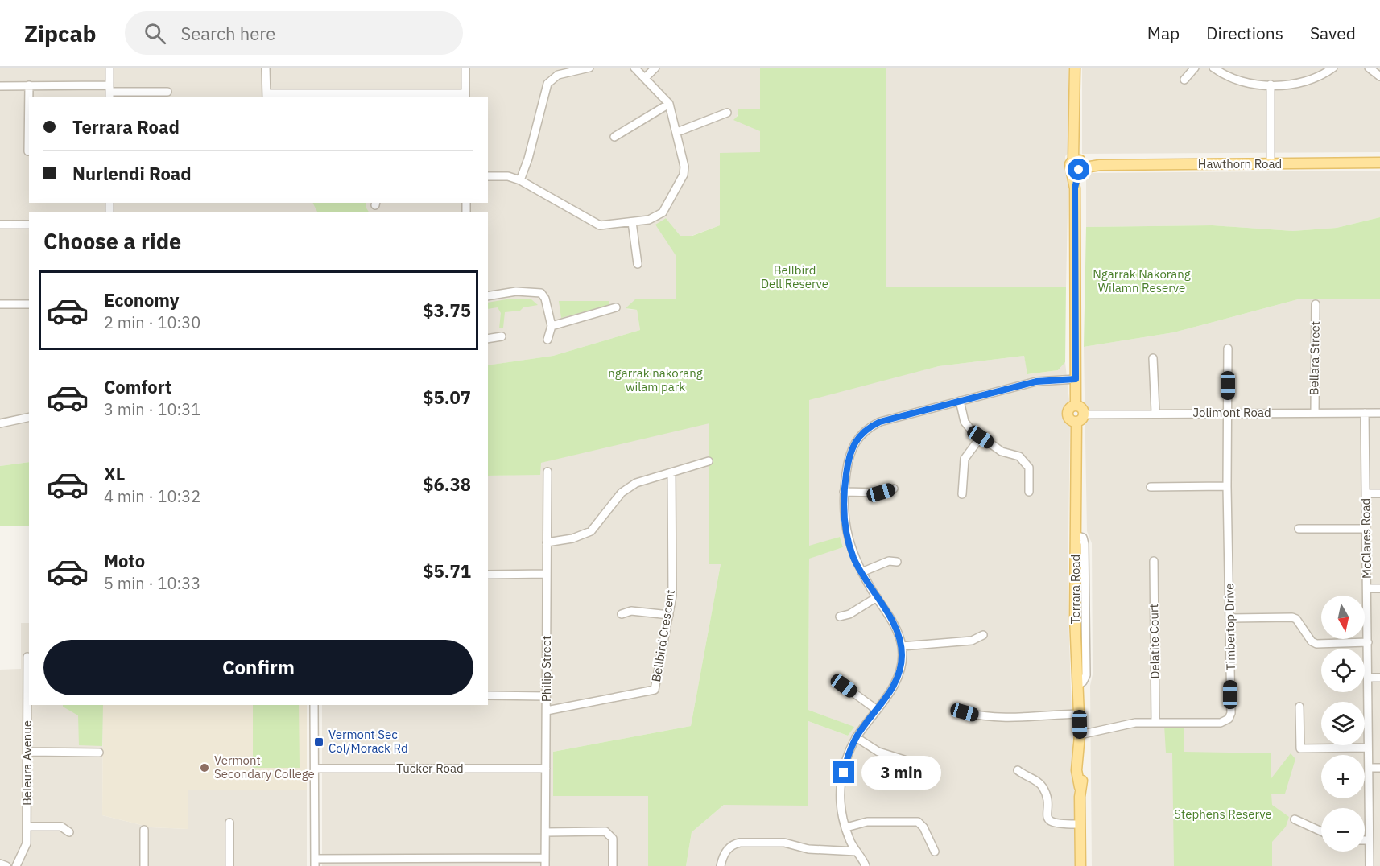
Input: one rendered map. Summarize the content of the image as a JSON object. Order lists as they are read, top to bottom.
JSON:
{
  "streets": {
    "main road": ["Hawthorn Road", "Terrara Road"],
    "street": [
      "Bellara Street",
      "Jolimont Road",
      "McClares Road",
      "Timbertop Drive",
      "Bellbird Crescent",
      "Delatite Court",
      "Philip Street",
      "Beleura Avenue",
      "Tucker Road"
    ]
  },
  "crossings": [
    ["Bellara Street", "Jolimont Road"],
    ["Jolimont Road", "McClares Road"],
    ["Jolimont Road", "Terrara Road"],
    ["Jolimont Road", "Timbertop Drive"],
    ["Terrara Road", "Timbertop Drive"],
    ["Timbertop Drive", "Delatite Court"],
    ["Bellbird Crescent", "Philip Street"],
    ["Philip Street", "Tucker Road"]
  ],
  "parks": [
    "Bellbird Dell Reserve",
    "Ngarrak Nakorang Wilamn Reserve",
    "ngarrak nakorang wilam park",
    "Stephens Reserve"
  ],
  "places": {
    "transit": ["Vermont Sec Col/Morack Rd"],
    "other": ["Vermont Secondary College"]
  },
  "north": "bottom",
  "page": {
    "header": "Zipcab",
    "search": "Search here",
    "nav": ["Map", "Directions", "Saved"],
    "banner": ["Terrara Road", "Nurlendi Road"],
    "heading": "Choose a ride",
    "list": [
      {
        "name": "Economy",
        "note": "2 min · 10:30",
        "value": "$3.75"
      },
      {
        "name": "Comfort",
        "note": "3 min · 10:31",
        "value": "$5.07"
      },
      {
        "name": "XL",
        "note": "4 min · 10:32",
        "value": "$6.38"
      },
      {
        "name": "Moto",
        "note": "5 min · 10:33",
        "value": "$5.71"
      }
    ],
    "map_buttons": ["+", "−"],
    "buttons": "Confirm",
    "bubble": "3 min"
  }
}
